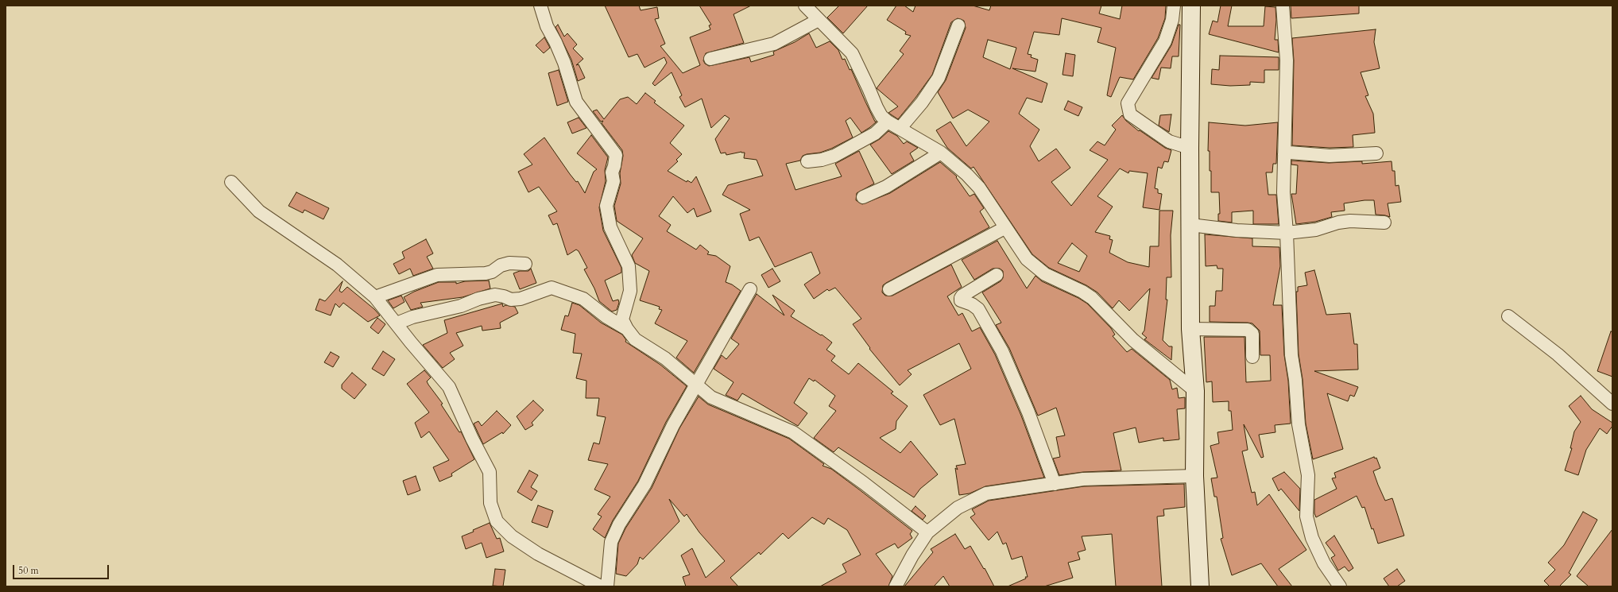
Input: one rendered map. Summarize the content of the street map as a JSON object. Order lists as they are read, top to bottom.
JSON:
{
  "scale_bar": "50 m"
}
